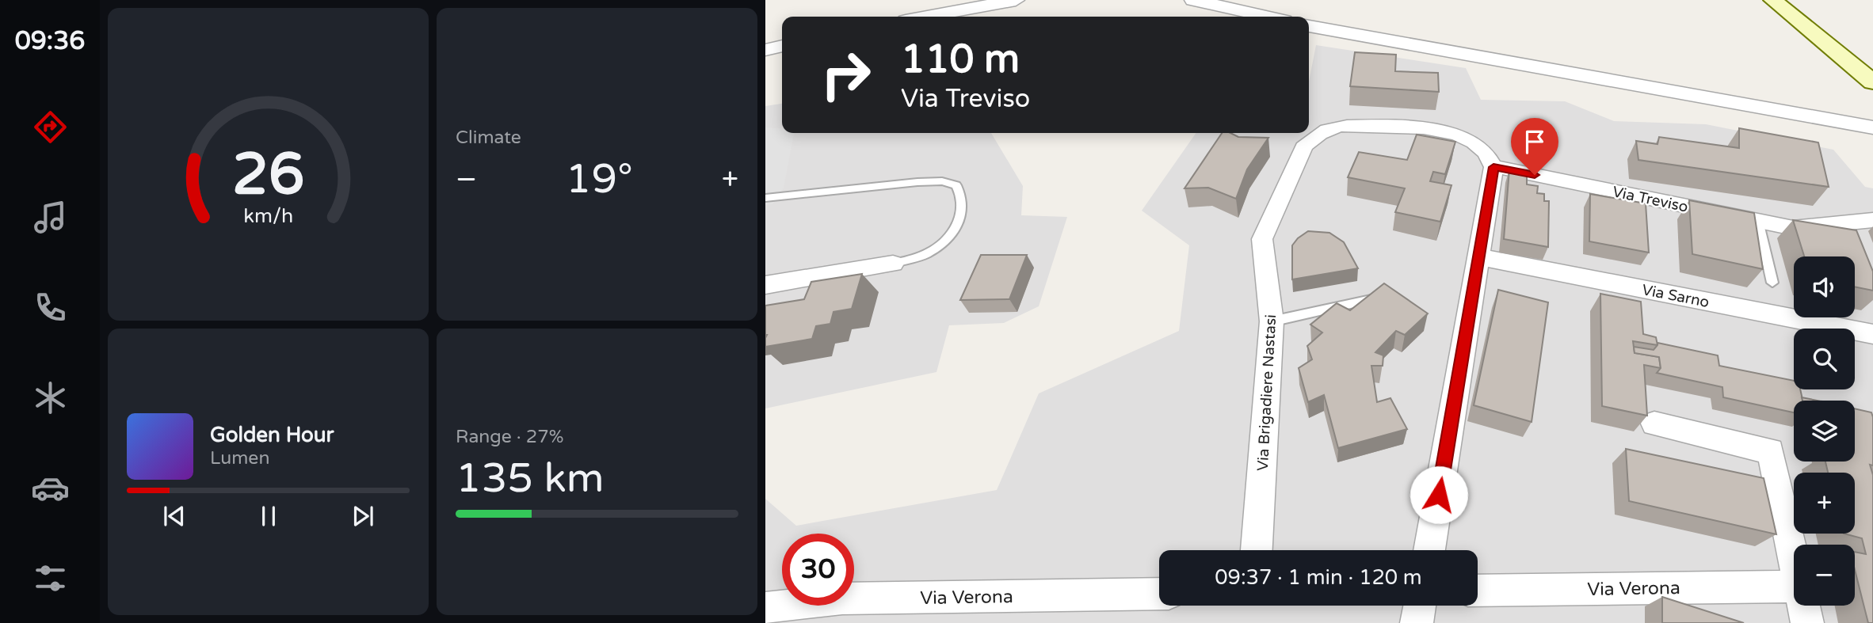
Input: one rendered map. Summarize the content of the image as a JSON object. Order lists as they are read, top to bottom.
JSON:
{
  "streets": {
    "street": [
      "Via Treviso",
      "Via Sarno",
      "Via Brigadiere Nastasi",
      "Via Verona"
    ]
  },
  "crossings": [
    ["Via Treviso", "Via Brigadiere Nastasi"]
  ],
  "page": {
    "tabs": "09:36",
    "tile": [
      "Climate",
      ["Range · 27%", "135 km"]
    ],
    "turn": ["110 m", "Via Treviso"],
    "heat": ["−", "19°", "+"],
    "map_buttons": ["+", "−"],
    "song": ["Golden Hour", "Lumen"],
    "limit": "30",
    "trip": "09:37 · 1 min · 120 m",
    "gauge": ["26", "km/h"]
  }
}
